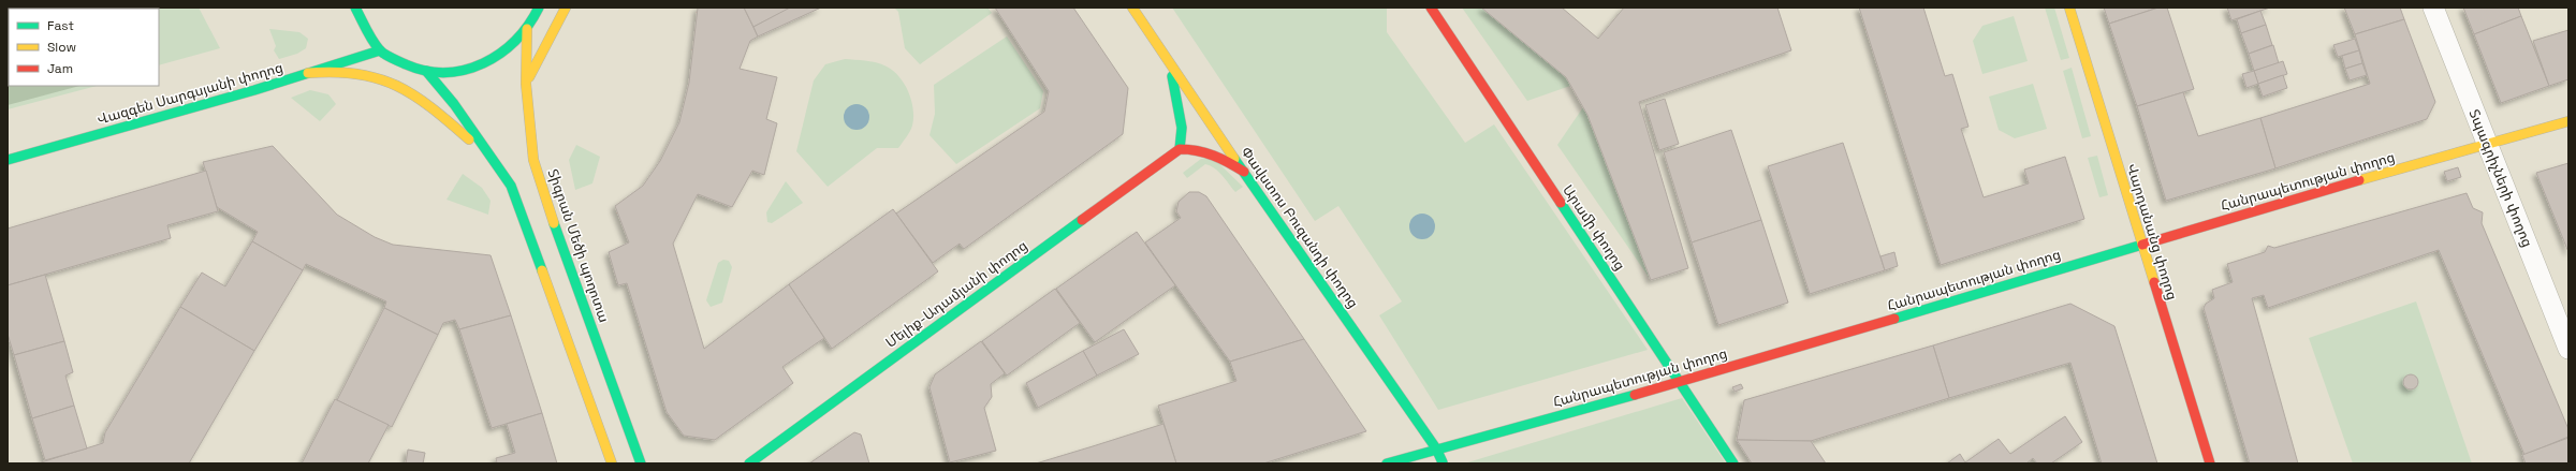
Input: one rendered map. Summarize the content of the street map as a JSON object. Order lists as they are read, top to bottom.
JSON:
{
  "streets": {
    "street": [
      "Վազգեն Սարգսյանի փողոց",
      "Տպագրիչների փողոց",
      "Հանրապետության փողոց",
      "Փավստոս Բուզանդի փողոց",
      "Արամի փողոց",
      "Վարդանանց փողոց",
      "Տիգրան Մեծի պողոտա",
      "Մելիք-Ադամյանի փողոց"
    ]
  },
  "crossings": [
    ["Տպագրիչների փողոց", "Հանրապետության փողոց"],
    ["Հանրապետության փողոց", "Փավստոս Բուզանդի փողոց"],
    ["Հանրապետության փողոց", "Արամի փողոց"],
    ["Հանրապետության փողոց", "Վարդանանց փողոց"]
  ],
  "legend": ["Fast", "Slow", "Jam"]
}
